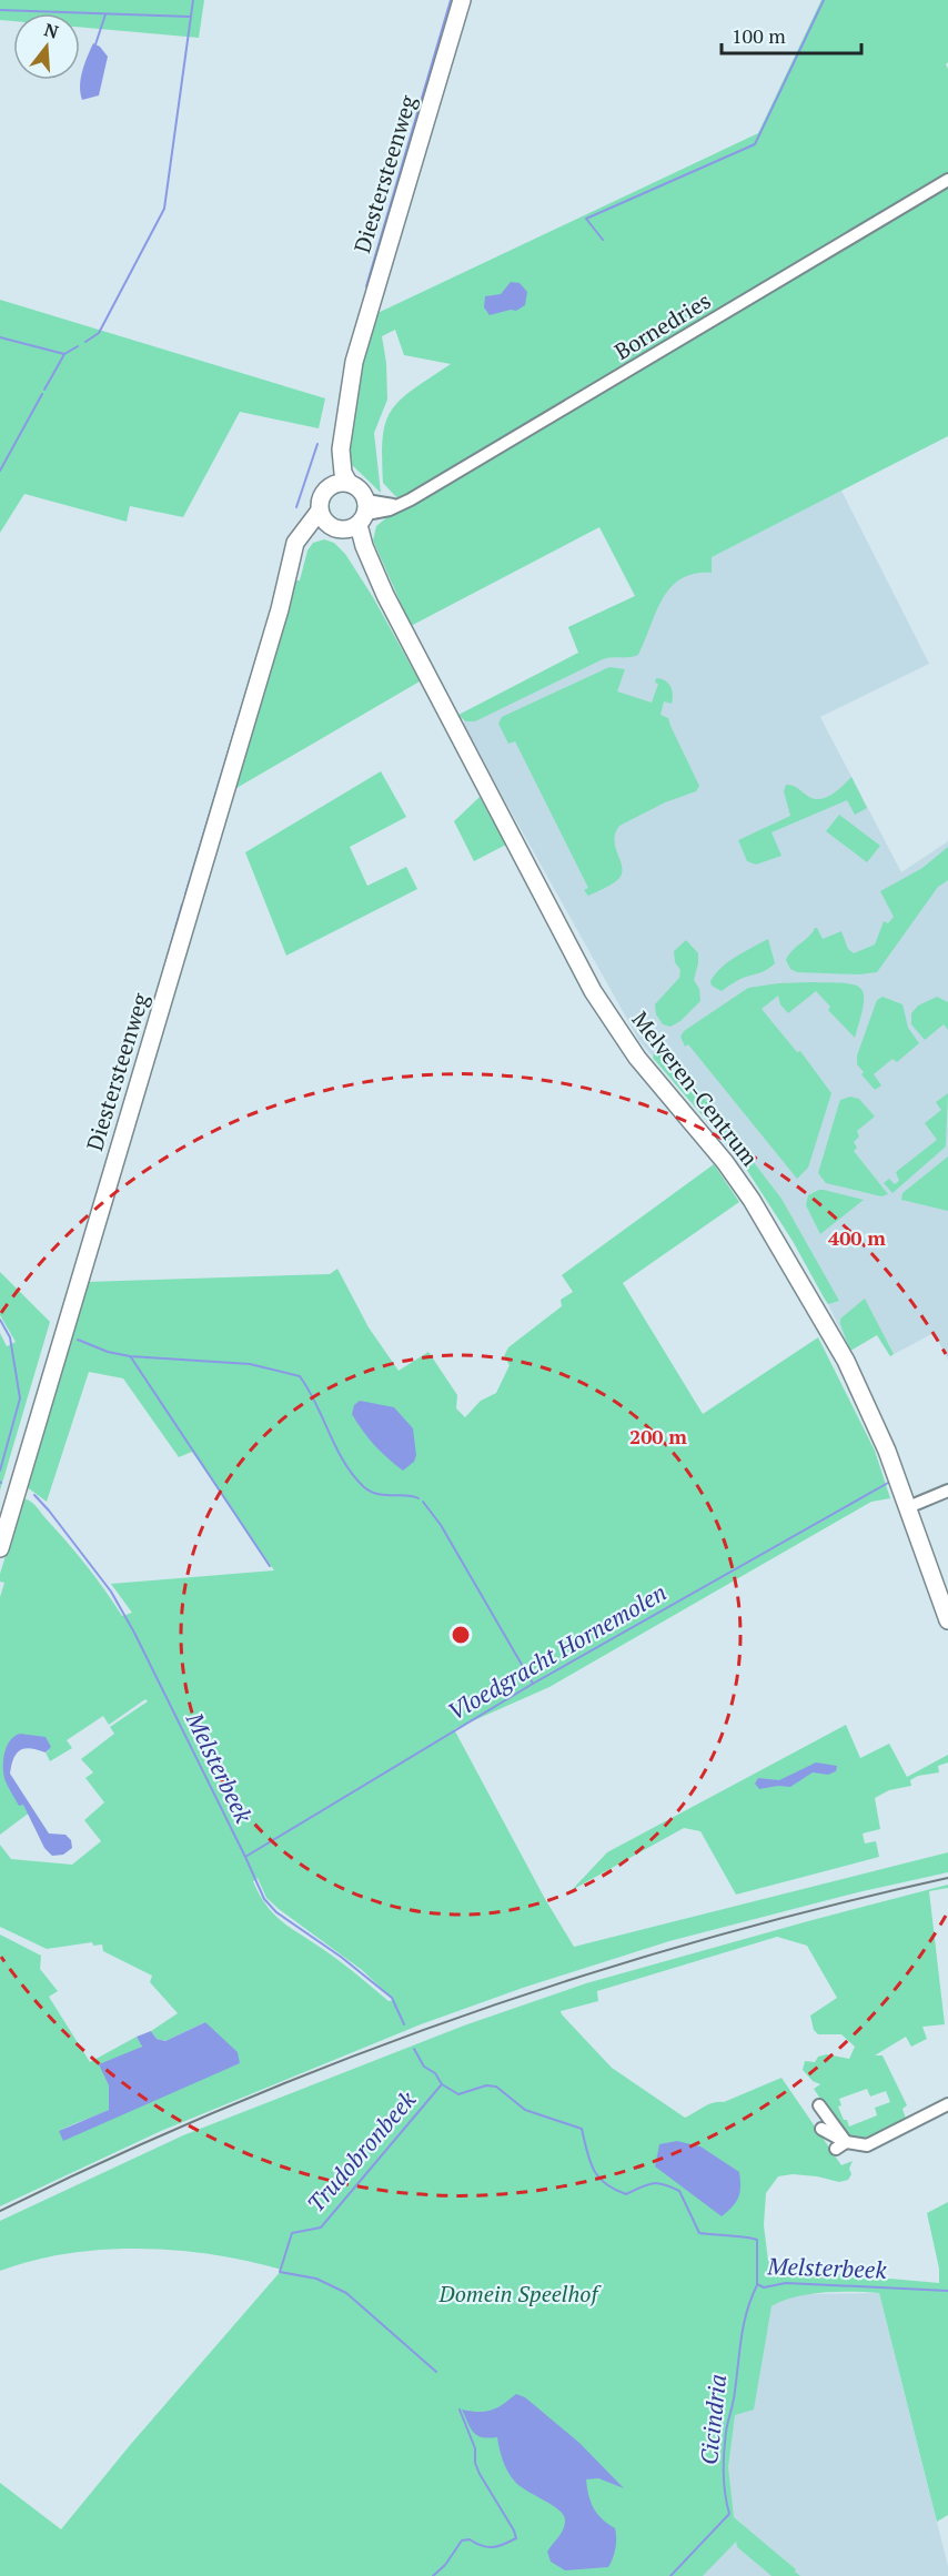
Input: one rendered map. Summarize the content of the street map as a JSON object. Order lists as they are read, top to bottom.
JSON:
{
  "streets": {
    "main road": ["Diestersteenweg", "Melveren-Centrum"],
    "street": ["Bornedries"]
  },
  "crossings": [
    ["Diestersteenweg", "Bornedries"],
    ["Diestersteenweg", "Melveren-Centrum"],
    ["Bornedries", "Melveren-Centrum"]
  ],
  "water": [
    "Vloedgracht Hornemolen",
    "Melsterbeek",
    "Trudobronbeek",
    "Cicindria"
  ],
  "parks": ["Domein Speelhof"],
  "scale_bar": "100 m",
  "north": "top",
  "rings": ["400 m", "200 m"]
}
